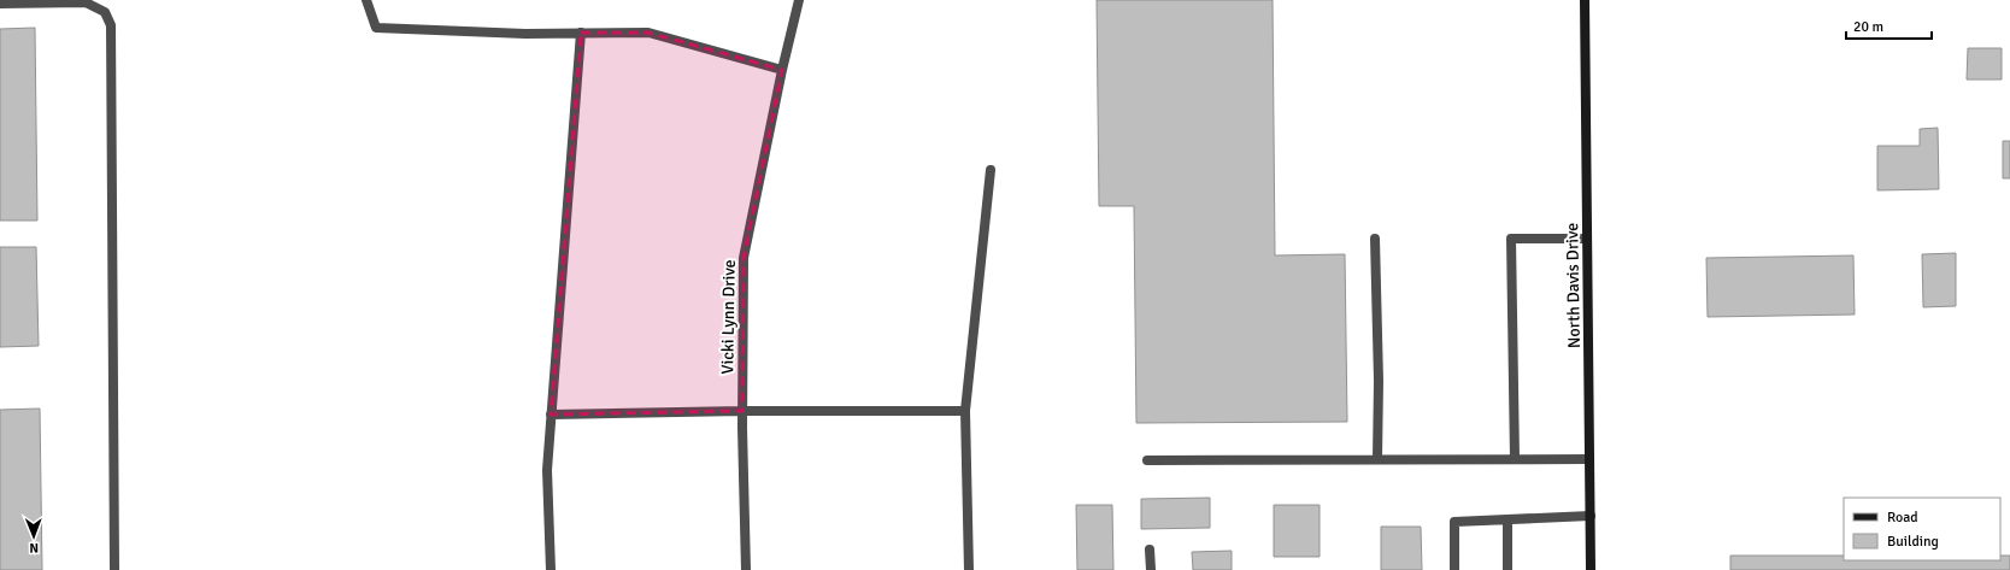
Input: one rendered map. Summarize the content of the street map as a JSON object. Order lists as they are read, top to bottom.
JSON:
{
  "streets": {
    "main road": ["North Davis Drive"],
    "street": ["Vicki Lynn Drive"]
  },
  "legend": ["Road", "Building"],
  "scale_bar": "20 m",
  "north": "bottom"
}
